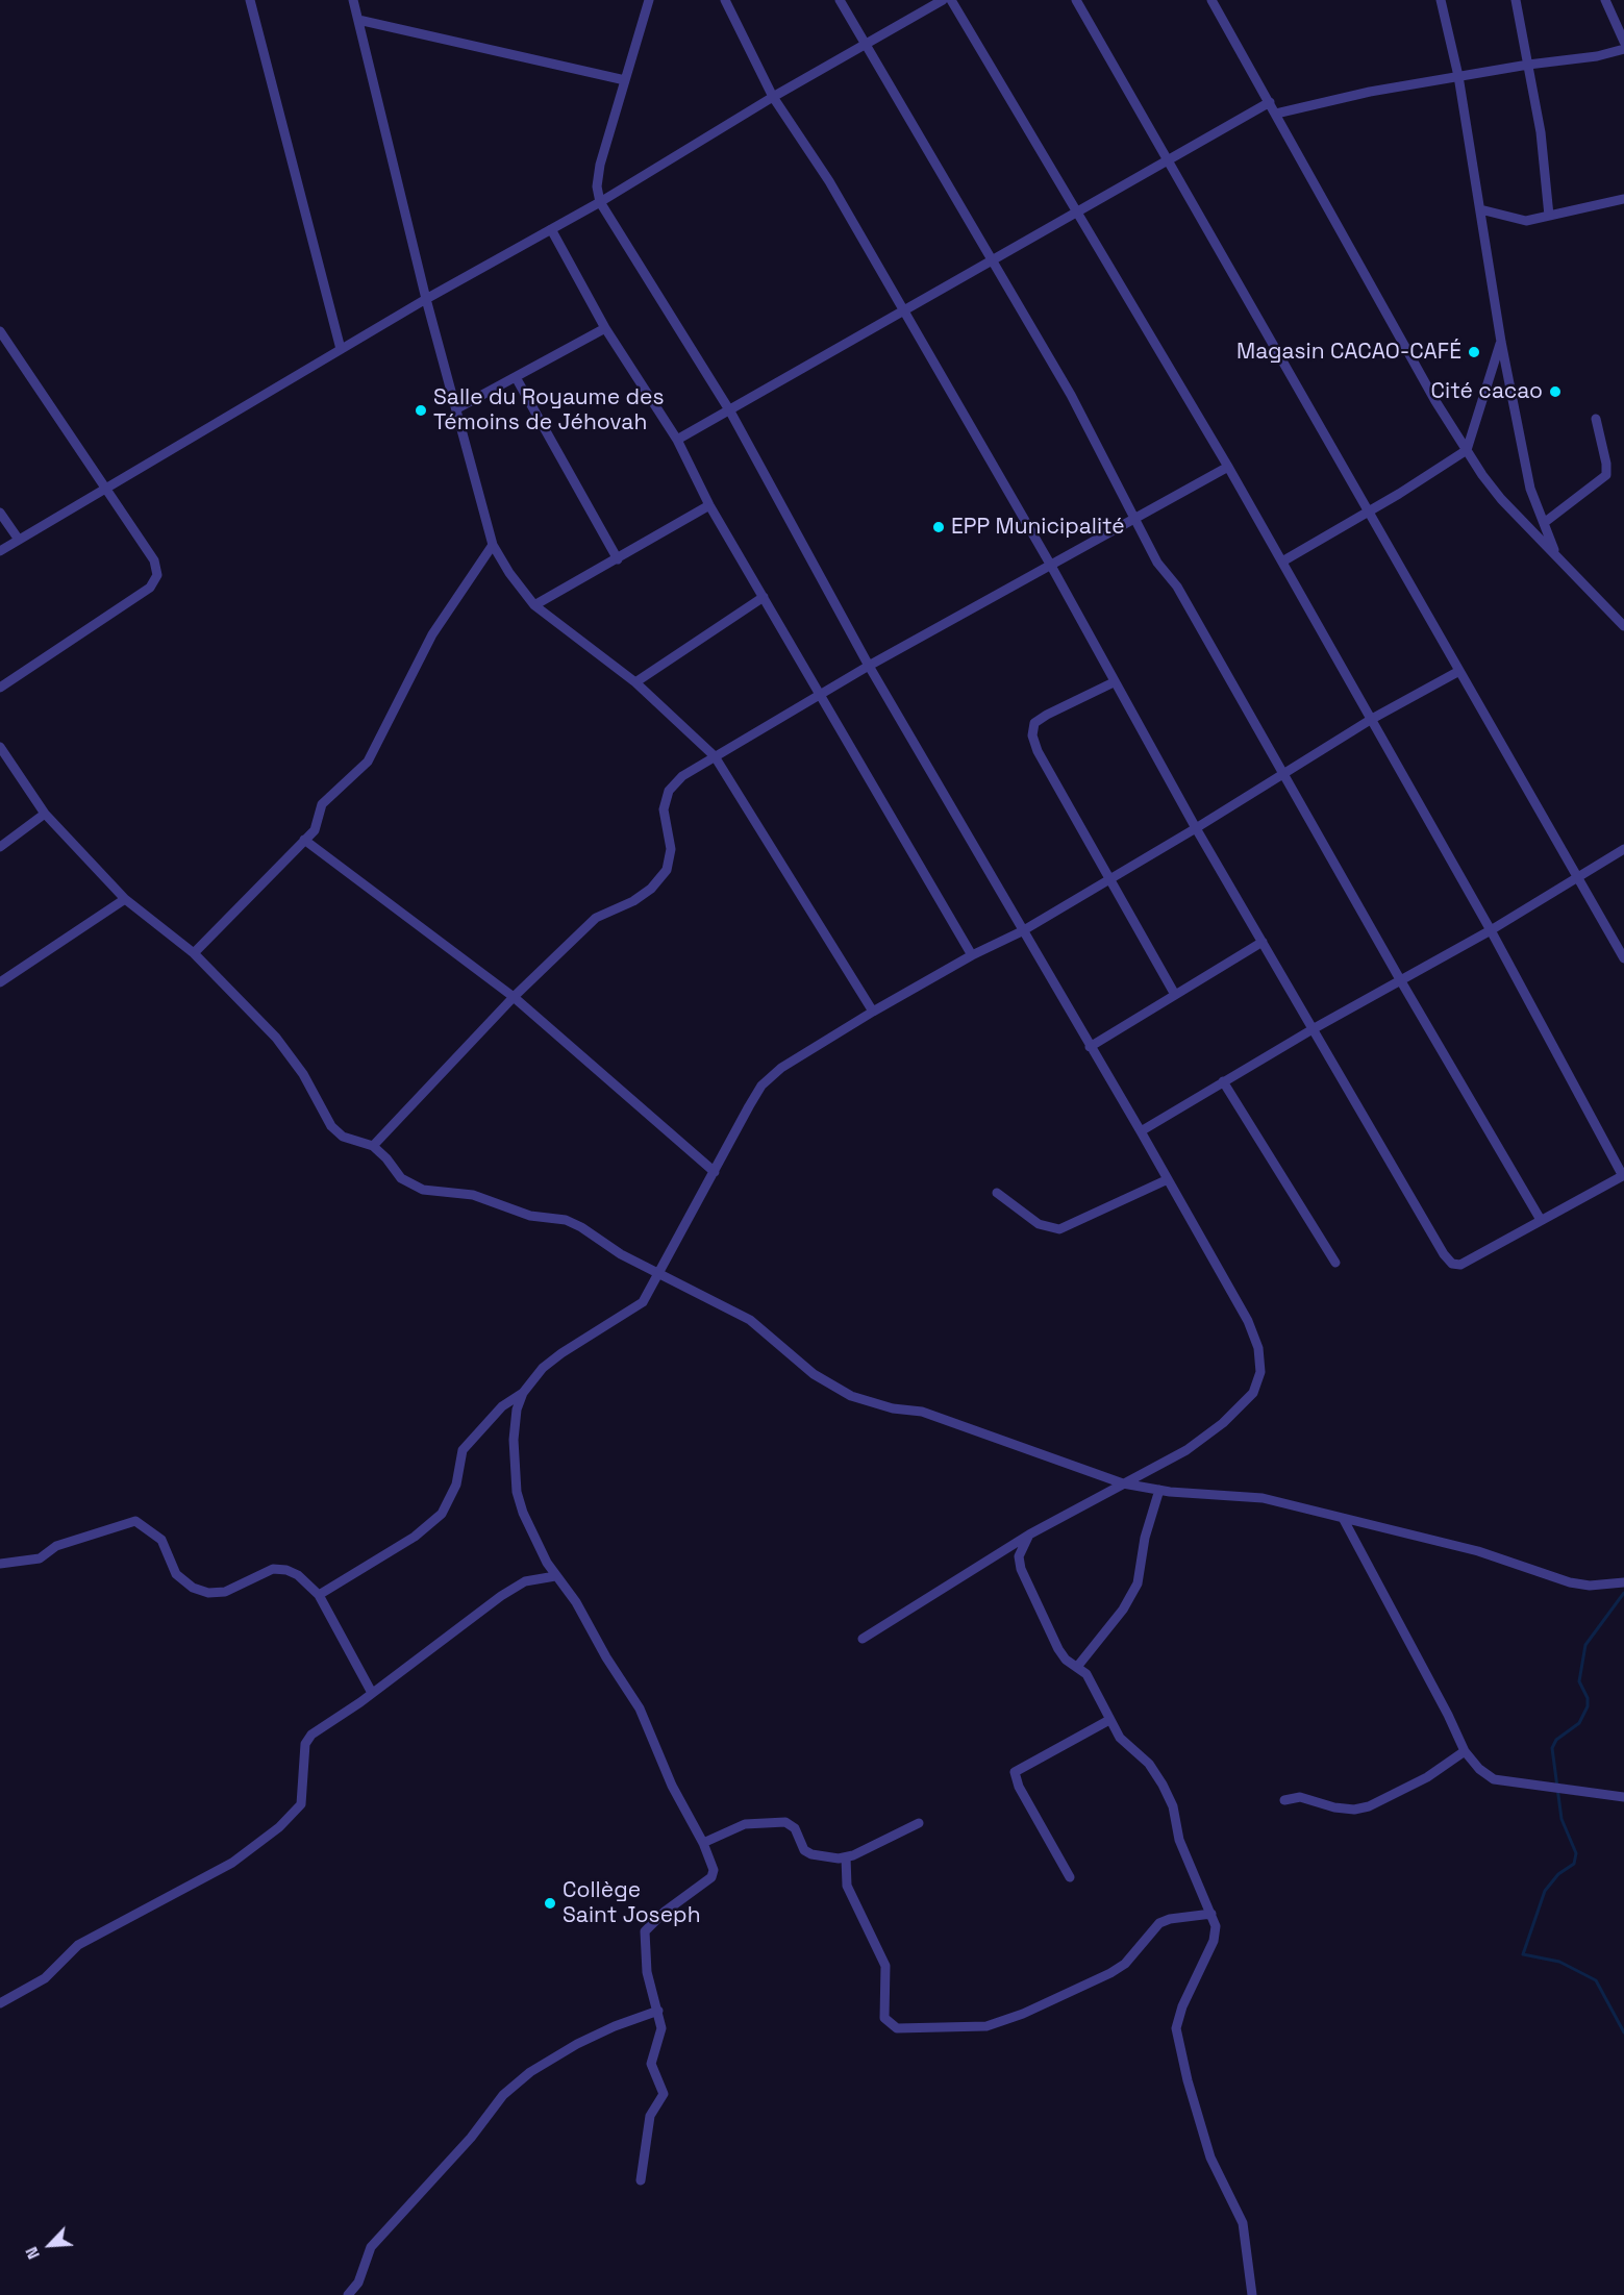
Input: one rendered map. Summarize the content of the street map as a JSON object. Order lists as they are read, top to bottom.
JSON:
{
  "places": [
    "Magasin CACAO-CAFÉ",
    "Cité cacao",
    "Salle du Royaume des Témoins de Jéhovah",
    "EPP Municipalité",
    "Collège Saint Joseph"
  ],
  "north": "bottom left"
}
